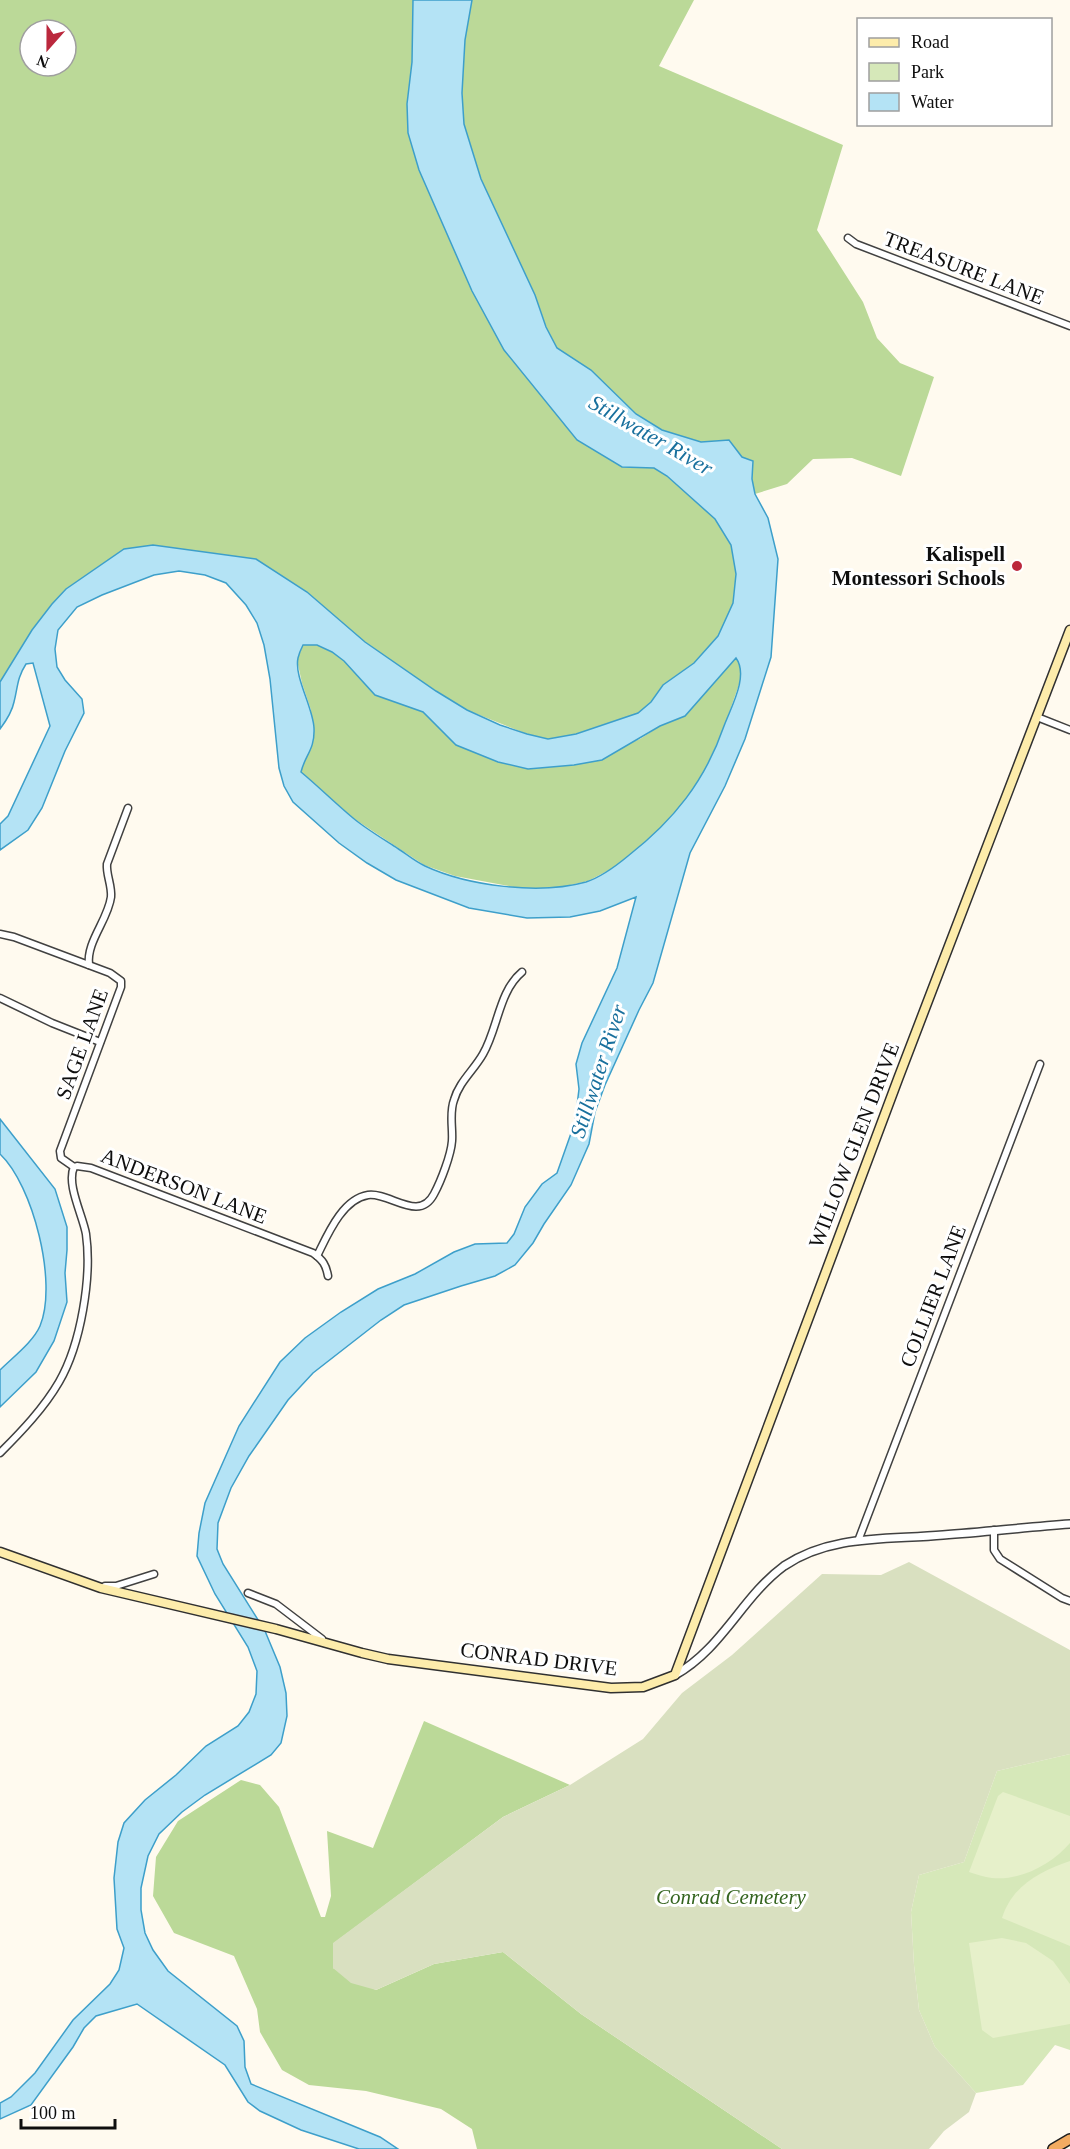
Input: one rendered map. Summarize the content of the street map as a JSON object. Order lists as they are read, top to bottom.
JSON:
{
  "streets": {
    "main road": ["WILLOW GLEN DRIVE", "CONRAD DRIVE"],
    "street": [
      "TREASURE LANE",
      "SAGE LANE",
      "ANDERSON LANE",
      "COLLIER LANE"
    ]
  },
  "crossings": [
    ["SAGE LANE", "ANDERSON LANE"],
    ["WILLOW GLEN DRIVE", "CONRAD DRIVE"],
    ["COLLIER LANE", "CONRAD DRIVE"]
  ],
  "water": ["Stillwater River"],
  "parks": ["Conrad Cemetery"],
  "places": ["Kalispell Montessori Schools"],
  "legend": ["Road", "Park", "Water"],
  "scale_bar": "100 m",
  "north": "bottom"
}
